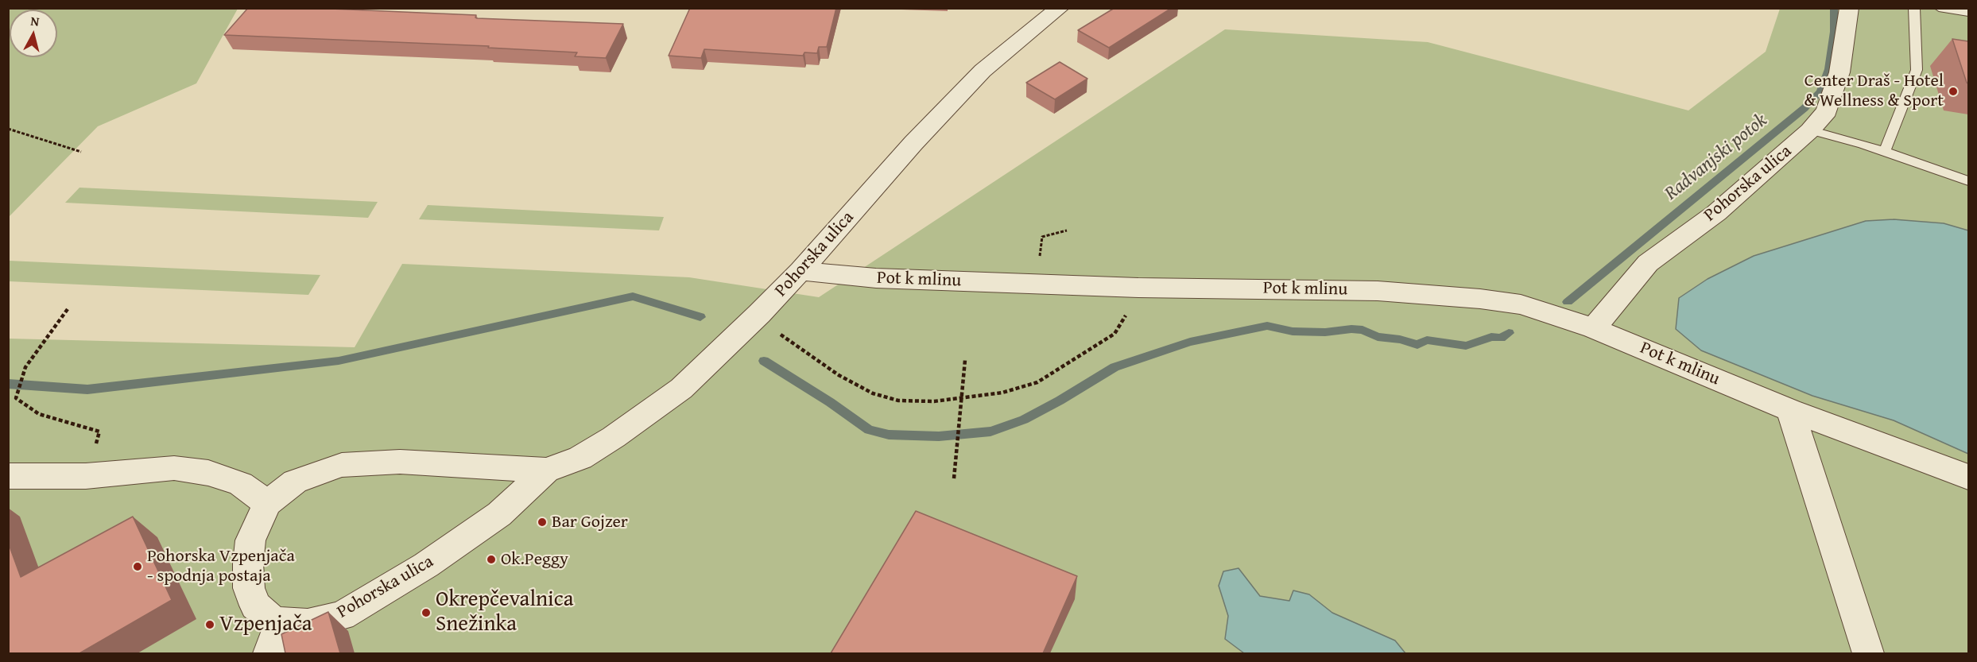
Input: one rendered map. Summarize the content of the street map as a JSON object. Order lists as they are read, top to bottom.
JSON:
{
  "streets": {
    "street": ["Pohorska ulica", "Pot k mlinu"]
  },
  "crossings": [
    ["Pohorska ulica", "Pot k mlinu"]
  ],
  "water": ["Radvanjski potok"],
  "places": [
    "Center Draš - Hotel & Wellness & Sport",
    "Bar Gojzer",
    "Ok.Peggy",
    "Pohorska Vzpenjača - spodnja postaja",
    "Okrepčevalnica Snežinka",
    "Vzpenjača"
  ],
  "north": "top"
}
